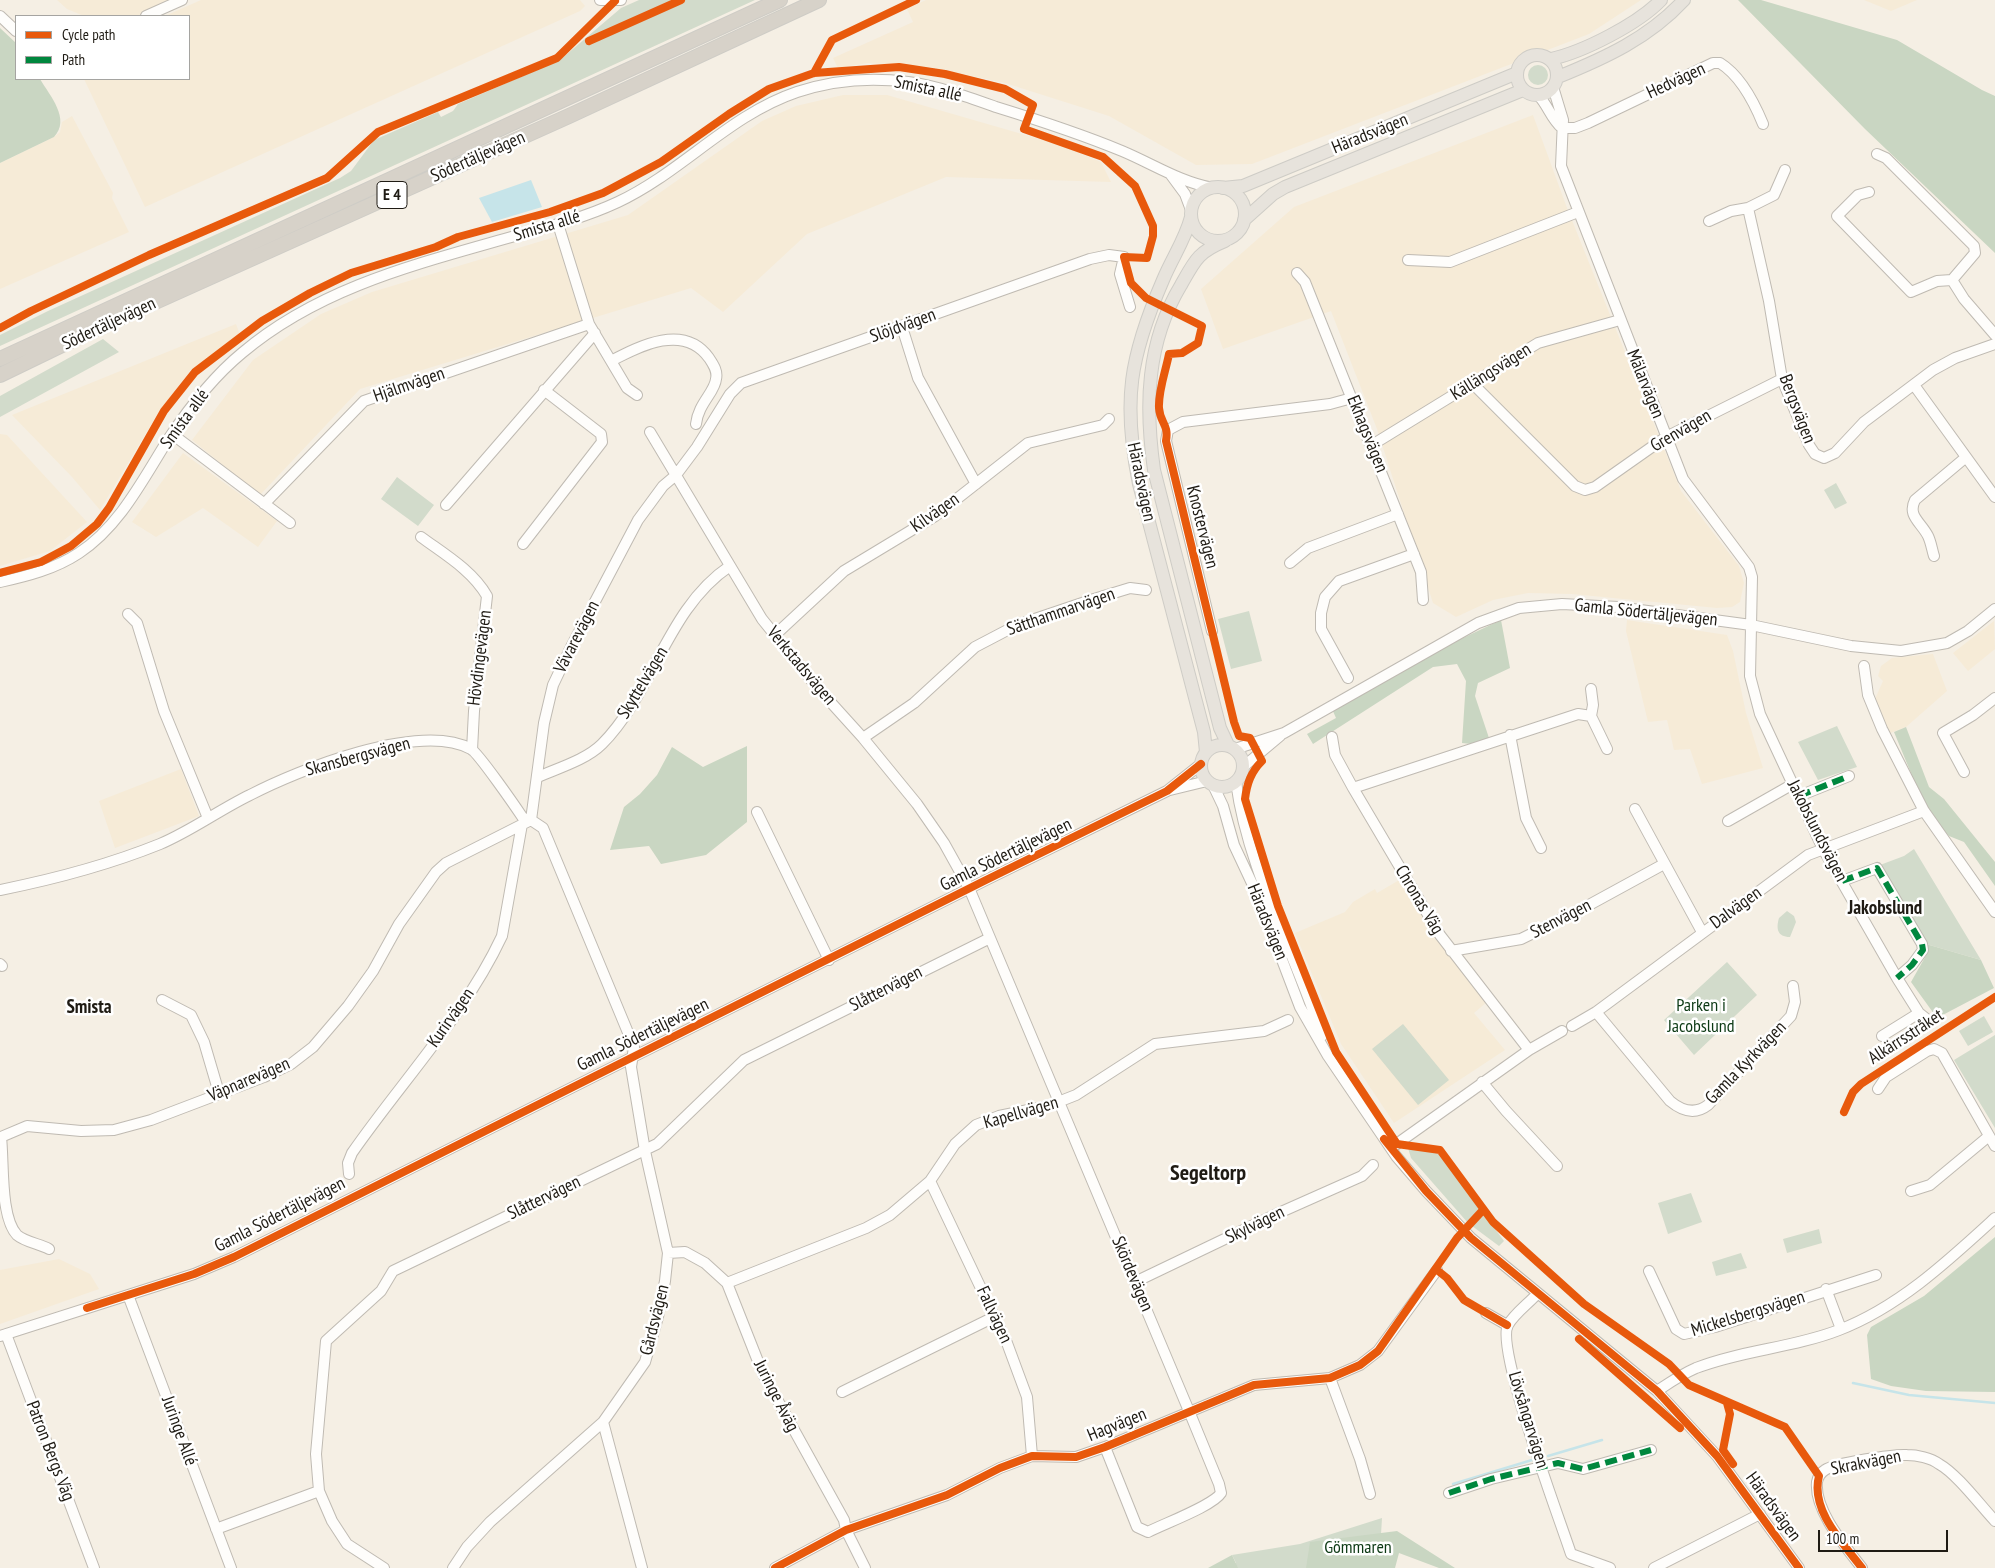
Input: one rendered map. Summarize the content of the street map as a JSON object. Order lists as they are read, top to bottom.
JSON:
{
  "streets": {
    "highway": ["Södertäljevägen", "E 4"],
    "main road": ["Häradsvägen"],
    "street": [
      "Hedvägen",
      "Smista allé",
      "Slöjdvägen",
      "Källängsvägen",
      "Mälarvägen",
      "Hjälmvägen",
      "Bergsvägen",
      "Grenvägen",
      "Ekhagsvägen",
      "Kilvägen",
      "Knostervägen",
      "Sätthammarvägen",
      "Gamla Södertäljevägen",
      "Vävarevägen",
      "Hövdingevägen",
      "Verkstadsvägen",
      "Skyttelvägen",
      "Skansbergsvägen",
      "Jakobslundsvägen",
      "Chronas Väg",
      "Dalvägen",
      "Stenvägen",
      "Slåttervägen",
      "Kurirvägen",
      "Gamla Kyrkvägen",
      "Väpnarevägen",
      "Kapellvägen",
      "Skylvägen",
      "Skördevägen",
      "Mickelsbergsvägen",
      "Fallvägen",
      "Gårdsvägen",
      "Juringe Åväg",
      "Lövsångarvägen",
      "Hagvägen",
      "Juringe Allé",
      "Patron Bergs Väg",
      "Skrakvägen"
    ],
    "cycle path": ["Alkärrsstråket"]
  },
  "crossings": [
    ["Hedvägen", "Mälarvägen"],
    ["Smista allé", "Häradsvägen"],
    ["Häradsvägen", "Mälarvägen"],
    ["Häradsvägen", "Gamla Södertäljevägen"],
    ["Häradsvägen", "Mickelsbergsvägen"],
    ["Slöjdvägen", "Vävarevägen"],
    ["Slöjdvägen", "Verkstadsvägen"],
    ["Källängsvägen", "Mälarvägen"],
    ["Källängsvägen", "Grenvägen"],
    ["Källängsvägen", "Ekhagsvägen"],
    ["Mälarvägen", "Grenvägen"],
    ["Mälarvägen", "Gamla Södertäljevägen"],
    ["Mälarvägen", "Jakobslundsvägen"],
    ["Bergsvägen", "Grenvägen"],
    ["Ekhagsvägen", "Knostervägen"],
    ["Kilvägen", "Verkstadsvägen"],
    ["Sätthammarvägen", "Verkstadsvägen"],
    ["Gamla Södertäljevägen", "Verkstadsvägen"],
    ["Gamla Södertäljevägen", "Jakobslundsvägen"],
    ["Gamla Södertäljevägen", "Skördevägen"],
    ["Gamla Södertäljevägen", "Gårdsvägen"],
    ["Gamla Södertäljevägen", "Juringe Allé"],
    ["Gamla Södertäljevägen", "Patron Bergs Väg"],
    ["Vävarevägen", "Verkstadsvägen"],
    ["Vävarevägen", "Skyttelvägen"],
    ["Vävarevägen", "Kurirvägen"],
    ["Vävarevägen", "Väpnarevägen"],
    ["Hövdingevägen", "Skansbergsvägen"],
    ["Verkstadsvägen", "Skyttelvägen"],
    ["Verkstadsvägen", "Skördevägen"],
    ["Jakobslundsvägen", "Dalvägen"],
    ["Chronas Väg", "Dalvägen"],
    ["Chronas Väg", "Stenvägen"],
    ["Dalvägen", "Gamla Kyrkvägen"],
    ["Slåttervägen", "Skördevägen"],
    ["Slåttervägen", "Gårdsvägen"],
    ["Kurirvägen", "Väpnarevägen"],
    ["Kapellvägen", "Skördevägen"],
    ["Kapellvägen", "Fallvägen"],
    ["Kapellvägen", "Juringe Åväg"],
    ["Skylvägen", "Skördevägen"],
    ["Skördevägen", "Hagvägen"],
    ["Fallvägen", "Hagvägen"],
    ["Gårdsvägen", "Juringe Åväg"],
    ["Juringe Åväg", "Hagvägen"]
  ],
  "districts": ["Jakobslund", "Smista", "Segeltorp"],
  "parks": ["Parken i Jacobslund", "Gömmaren"],
  "legend": ["Cycle path", "Path"],
  "scale_bar": "100 m"
}
